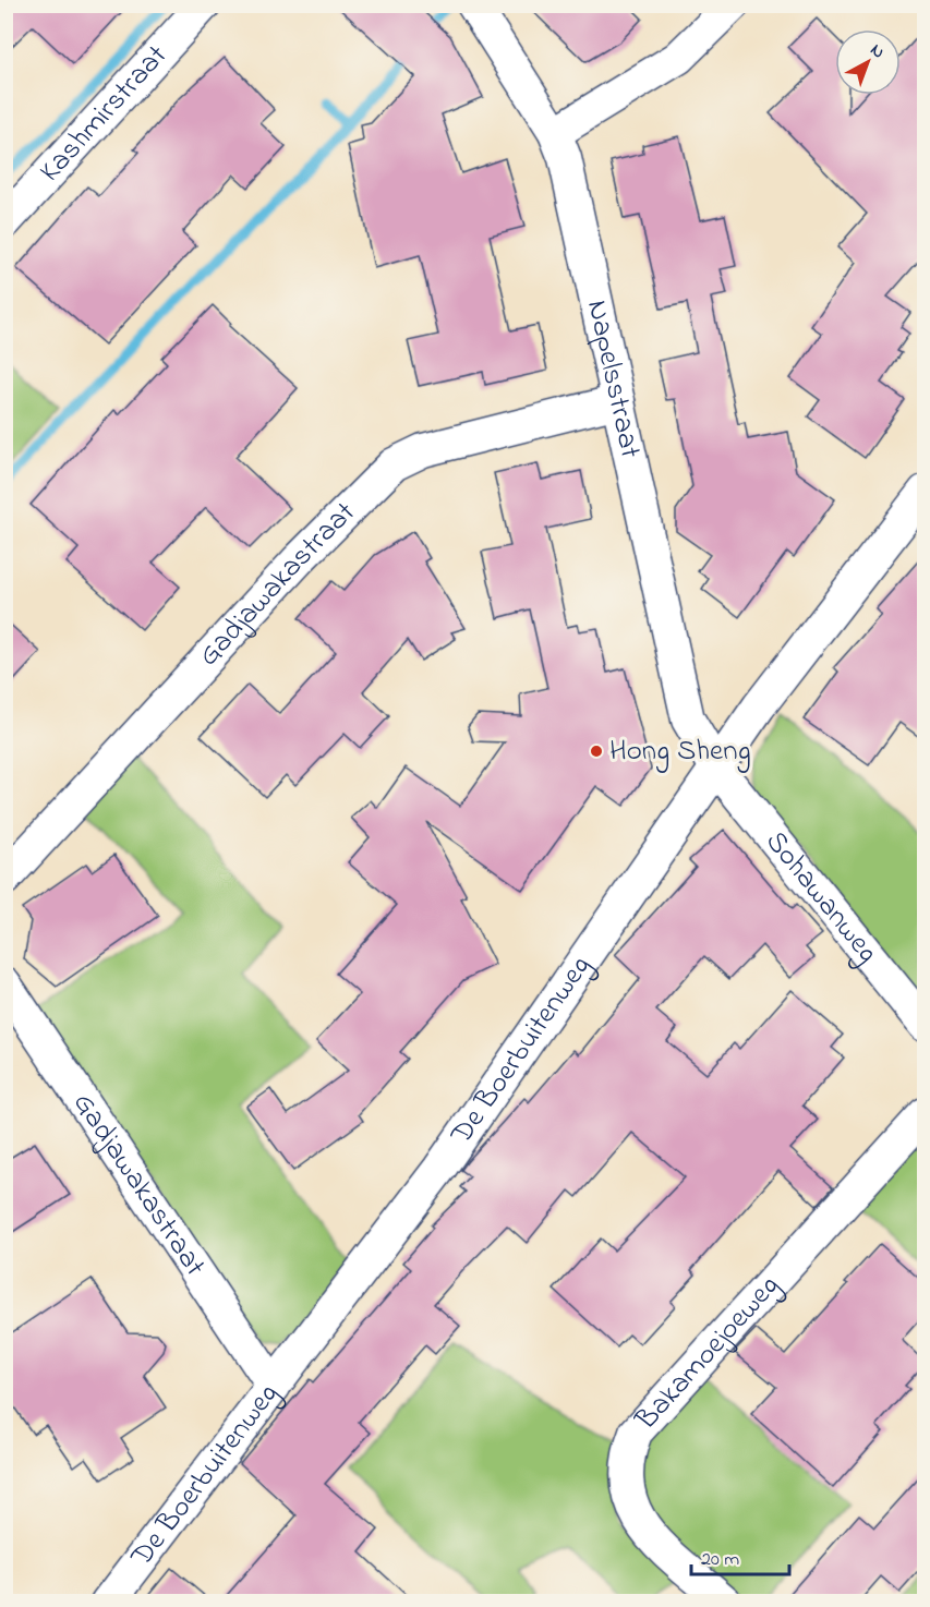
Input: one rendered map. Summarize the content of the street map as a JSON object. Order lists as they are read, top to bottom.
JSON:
{
  "streets": {
    "street": [
      "Kashmirstraat",
      "Napelsstraat",
      "Gadjawakastraat",
      "Sohawanweg",
      "De Boerbuitenweg",
      "Bakamoejoeweg"
    ]
  },
  "crossings": [
    ["Napelsstraat", "Gadjawakastraat"],
    ["Napelsstraat", "Sohawanweg"],
    ["Napelsstraat", "De Boerbuitenweg"],
    ["Gadjawakastraat", "De Boerbuitenweg"],
    ["Sohawanweg", "De Boerbuitenweg"]
  ],
  "places": ["Hong Sheng"],
  "scale_bar": "20 m",
  "north": "top right"
}
